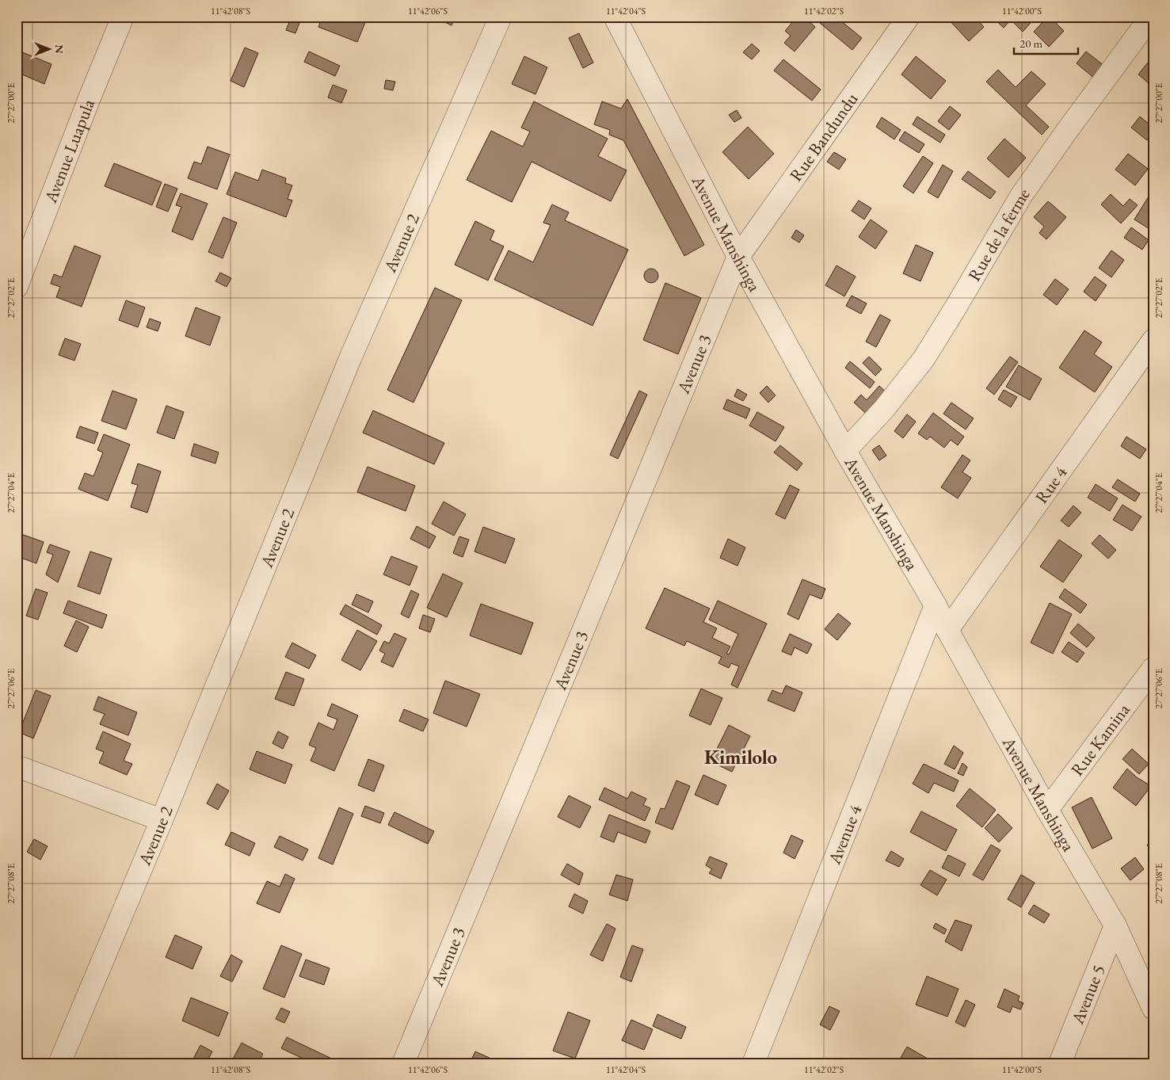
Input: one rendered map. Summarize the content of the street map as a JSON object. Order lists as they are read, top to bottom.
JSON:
{
  "streets": {
    "street": [
      "Rue Bandundu",
      "Avenue Luapula",
      "Avenue Manshinga",
      "Rue de la ferme",
      "Avenue 2",
      "Avenue 3",
      "Rue 4",
      "Rue Kamina",
      "Avenue 4",
      "Avenue 5"
    ]
  },
  "crossings": [
    ["Rue Bandundu", "Avenue Manshinga"],
    ["Rue Bandundu", "Avenue 3"],
    ["Avenue Manshinga", "Rue de la ferme"],
    ["Avenue Manshinga", "Avenue 3"],
    ["Avenue Manshinga", "Rue 4"],
    ["Avenue Manshinga", "Rue Kamina"],
    ["Avenue Manshinga", "Avenue 4"],
    ["Avenue Manshinga", "Avenue 5"]
  ],
  "districts": ["Kimilolo"],
  "scale_bar": "20 m",
  "north": "right",
  "coordinates": [
    "11°42'08\"S",
    "11°42'06\"S",
    "11°42'04\"S",
    "11°42'02\"S",
    "11°42'00\"S",
    "27°27'00\"E",
    "27°27'02\"E",
    "27°27'04\"E",
    "27°27'06\"E",
    "27°27'08\"E"
  ]
}
